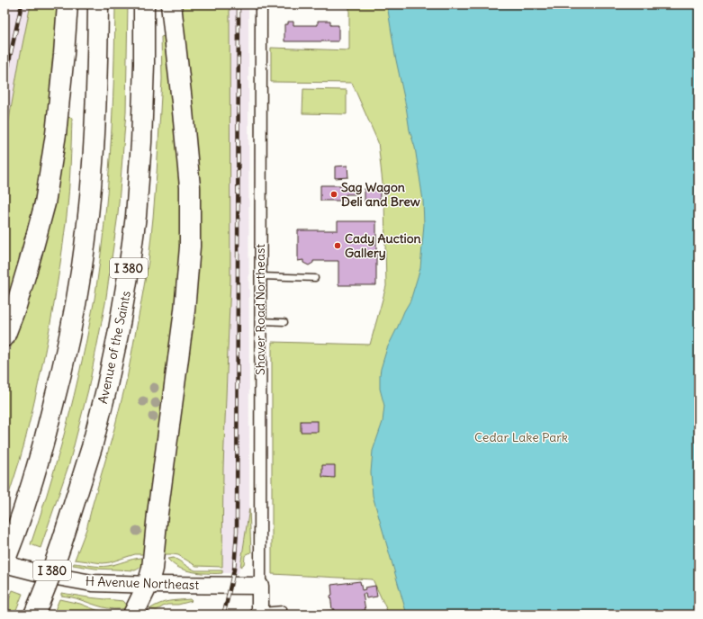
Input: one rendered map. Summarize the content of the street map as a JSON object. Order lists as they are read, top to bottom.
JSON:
{
  "streets": {
    "highway": ["I 380", "Avenue of the Saints"],
    "street": ["Shaver Road Northeast", "H Avenue Northeast"]
  },
  "crossings": [
    ["Shaver Road Northeast", "H Avenue Northeast"]
  ],
  "parks": ["Cedar Lake Park"],
  "places": ["Sag Wagon Deli and Brew", "Cady Auction Gallery"]
}
